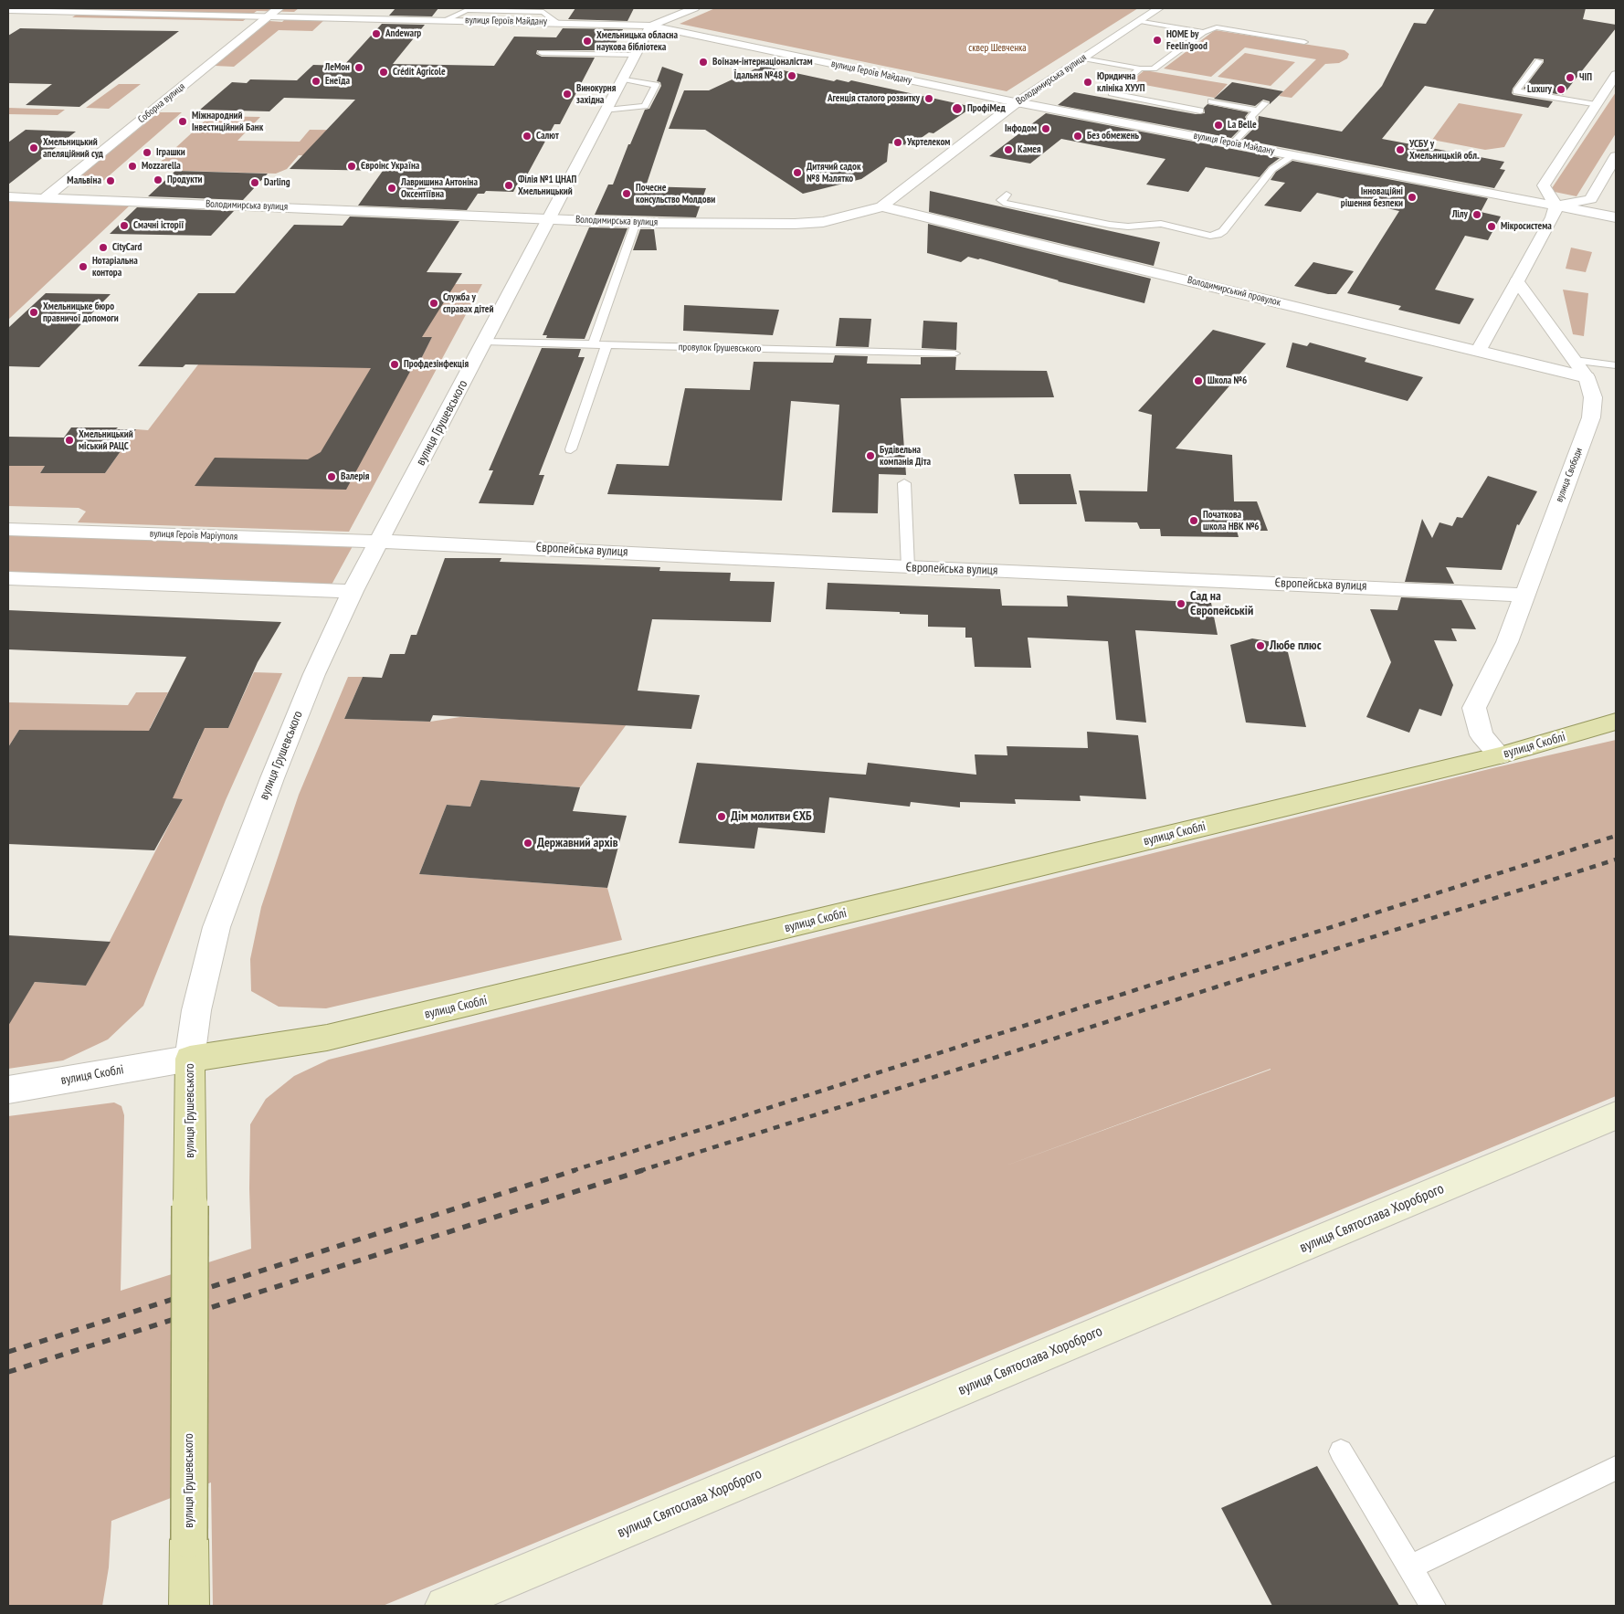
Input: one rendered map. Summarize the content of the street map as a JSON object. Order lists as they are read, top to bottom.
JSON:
{
  "streets": {
    "main road": ["вулиця Грушевського", "вулиця Скоблі", "вулиця Святослава Хороброго"],
    "street": [
      "вулиця Героїв Майдану",
      "Володимирська вулиця",
      "Соборна вулиця",
      "Володимирський провулок",
      "вулиця Свободи",
      "вулиця Героїв Маріуполя",
      "Європейська вулиця"
    ],
    "lane": ["провулок Грушевського"]
  },
  "crossings": [
    ["вулиця Героїв Майдану", "Володимирська вулиця"],
    ["вулиця Героїв Майдану", "Соборна вулиця"],
    ["вулиця Героїв Майдану", "вулиця Грушевського"],
    ["Володимирська вулиця", "Соборна вулиця"],
    ["Володимирська вулиця", "Володимирський провулок"],
    ["Володимирська вулиця", "вулиця Грушевського"],
    ["Володимирський провулок", "вулиця Свободи"],
    ["провулок Грушевського", "вулиця Грушевського"],
    ["вулиця Грушевського", "вулиця Героїв Маріуполя"],
    ["вулиця Грушевського", "Європейська вулиця"],
    ["вулиця Грушевського", "вулиця Скоблі"],
    ["вулиця Свободи", "Європейська вулиця"],
    ["вулиця Свободи", "вулиця Скоблі"],
    ["вулиця Героїв Маріуполя", "Європейська вулиця"]
  ],
  "parks": ["сквер Шевченка"],
  "places": [
    "Andewarp",
    "HOME by Feelin’good",
    "Хмельницька обласна наукова бібліотека",
    "Воїнам-інтернаціоналістам",
    "ЛеМон",
    "Crédit Agricole",
    "Їдальня №48",
    "ЧІП",
    "Енеїда",
    "Юридична клініка ХУУП",
    "Luxury",
    "Винокурня західна",
    "Агенція сталого розвитку",
    "ПрофіМед",
    "Міжнародний Інвестиційний Банк",
    "La Belle",
    "Інфодом",
    "Салют",
    "Без обмежень",
    "Укртелеком",
    "Хмельницький апеляційний суд",
    "Камея",
    "УСБУ у Хмельницькій обл.",
    "Іграшки",
    "Mozzarella",
    "Євроінс Україна",
    "Дитячий садок №8 Малятко",
    "Продукти",
    "Мальвіна",
    "Darling",
    "Філія №1 ЦНАП Хмельницький",
    "Лавришина Антоніна Оксентіївна",
    "Почесне консульство Молдови",
    "Інноваційні рішення безпеки",
    "Лілу",
    "Смачні історії",
    "Мікросистема",
    "CityCard",
    "Нотаріальна контора",
    "Служба у справах дітей",
    "Хмельницьке бюро правничої допомоги",
    "Профдезінфекція",
    "Школа №6",
    "Хмельницький міський РАЦС",
    "Будівельна компанія Діта",
    "Валерія",
    "Початкова школа НВК №6",
    "Сад на Європейській",
    "Любе плюс",
    "Дім молитви ЄХБ",
    "Державний архів"
  ]
}
